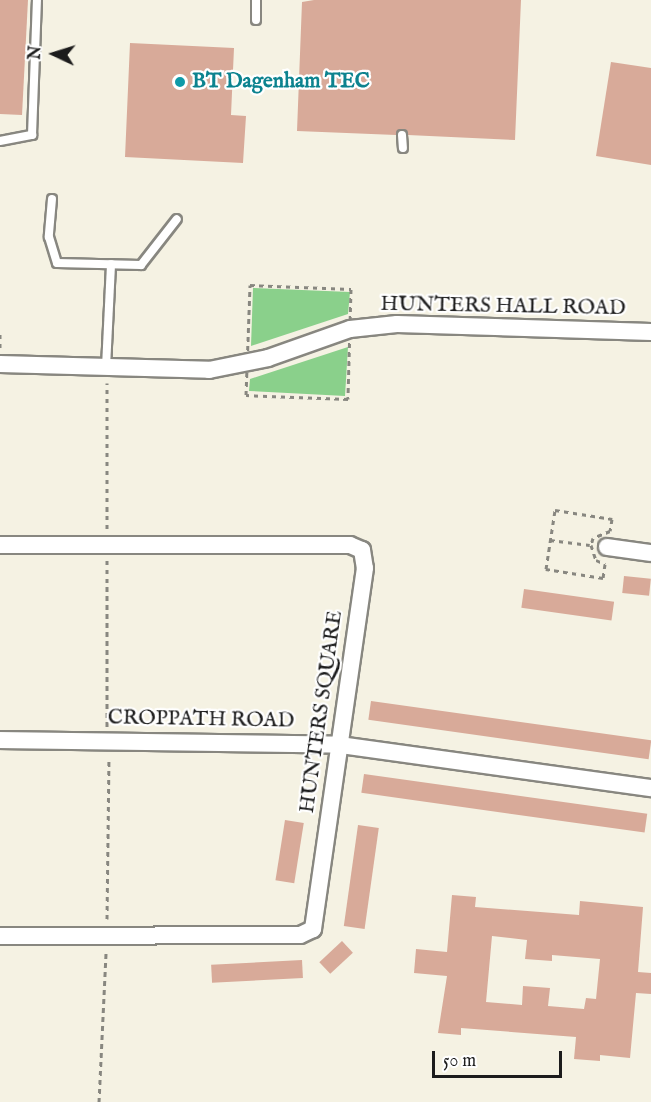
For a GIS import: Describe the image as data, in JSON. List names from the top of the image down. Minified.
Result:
{"streets":{"street":["HUNTERS HALL ROAD","HUNTERS SQUARE","CROPPATH ROAD"]},"crossings":[["HUNTERS SQUARE","CROPPATH ROAD"]],"places":["BT Dagenham TEC"],"scale_bar":"50 m","north":"left"}
